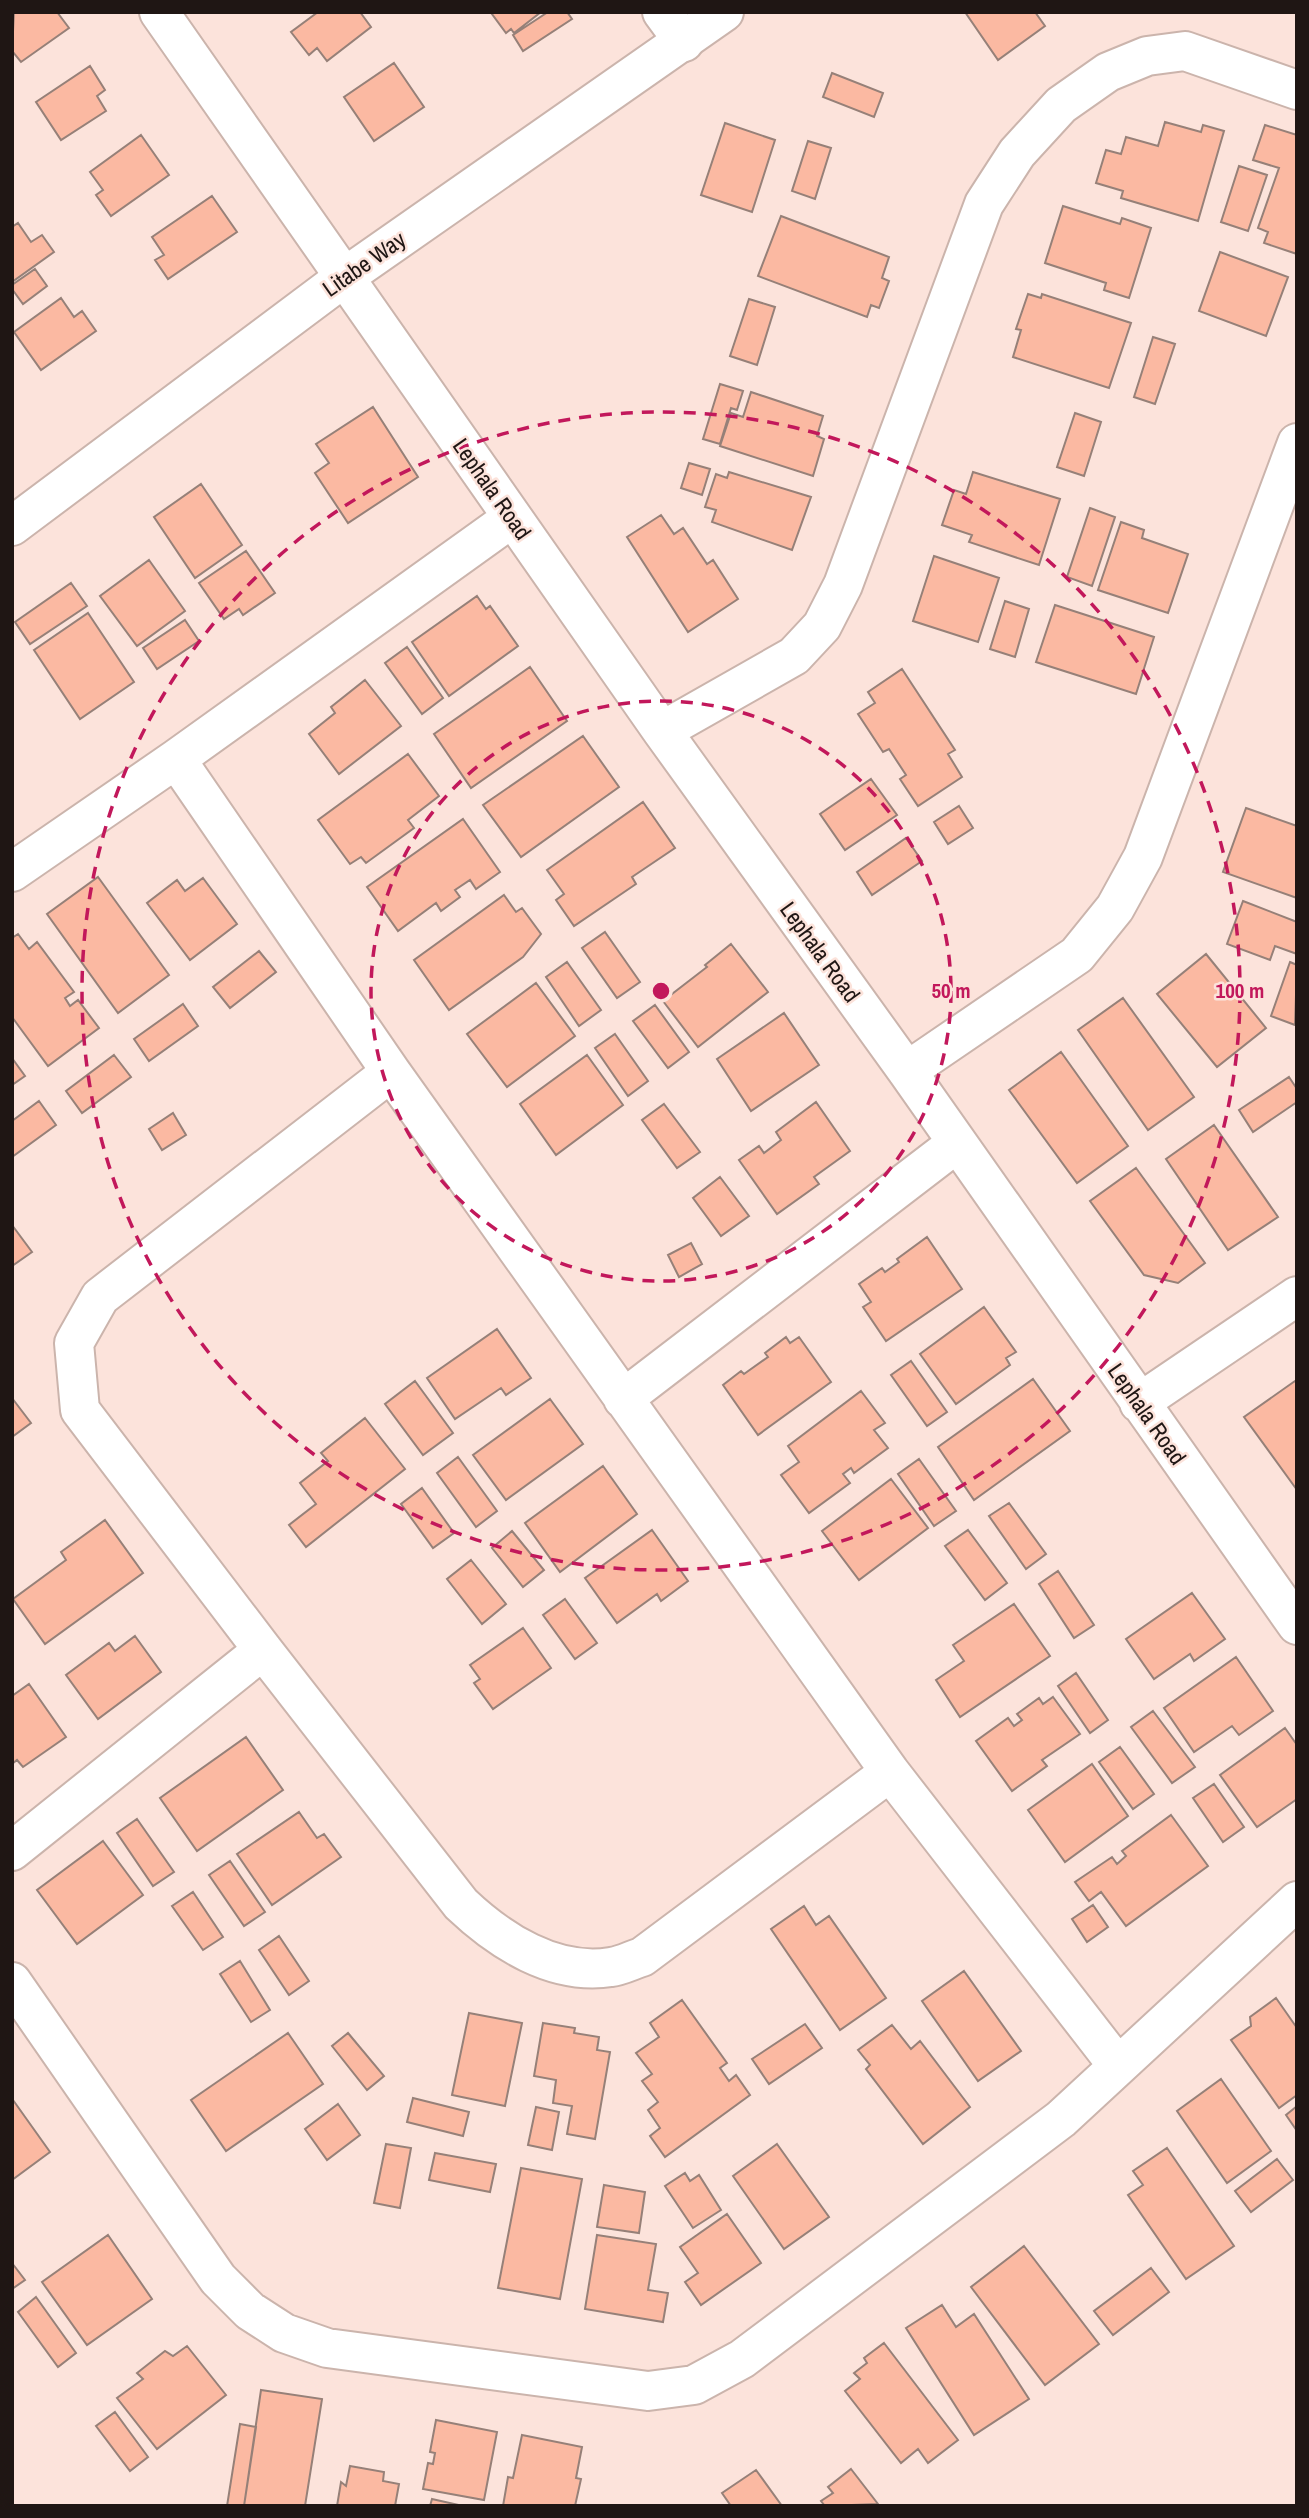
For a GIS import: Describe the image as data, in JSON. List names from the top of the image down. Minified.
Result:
{"streets":{"street":["Litabe Way","Lephala Road"]},"crossings":[["Litabe Way","Lephala Road"]],"rings":["50 m","100 m"]}
